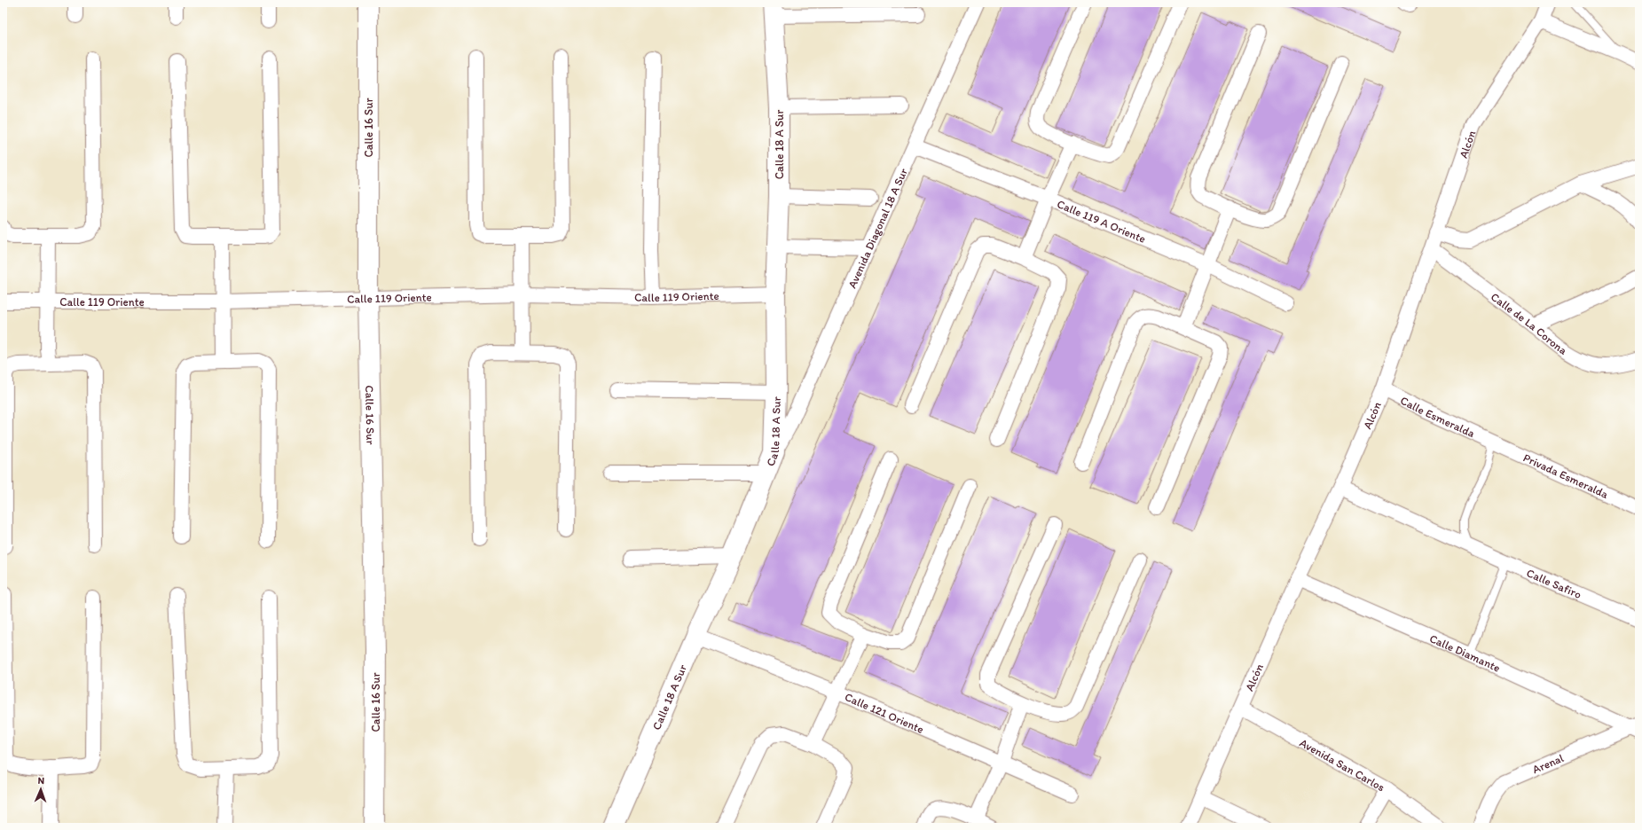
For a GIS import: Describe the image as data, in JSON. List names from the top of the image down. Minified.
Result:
{"streets":{"street":["Calle 16 Sur","Calle 18 A Sur","Alcón","Calle 119 A Oriente","Avenida Diagonal 18 A Sur","Calle 119 Oriente","Calle de La Corona","Calle Esmeralda","Privada Esmeralda","Calle Safiro","Calle Diamante","Calle 121 Oriente","Avenida San Carlos","Arenal"]},"crossings":[["Calle 16 Sur","Calle 119 Oriente"],["Calle 18 A Sur","Avenida Diagonal 18 A Sur"],["Calle 18 A Sur","Calle 119 Oriente"],["Calle 18 A Sur","Calle 121 Oriente"],["Alcón","Calle de La Corona"],["Alcón","Calle Esmeralda"],["Alcón","Calle Diamante"],["Alcón","Avenida San Carlos"],["Calle 119 A Oriente","Avenida Diagonal 18 A Sur"],["Calle Esmeralda","Privada Esmeralda"],["Calle Diamante","Arenal"]],"north":"top"}
